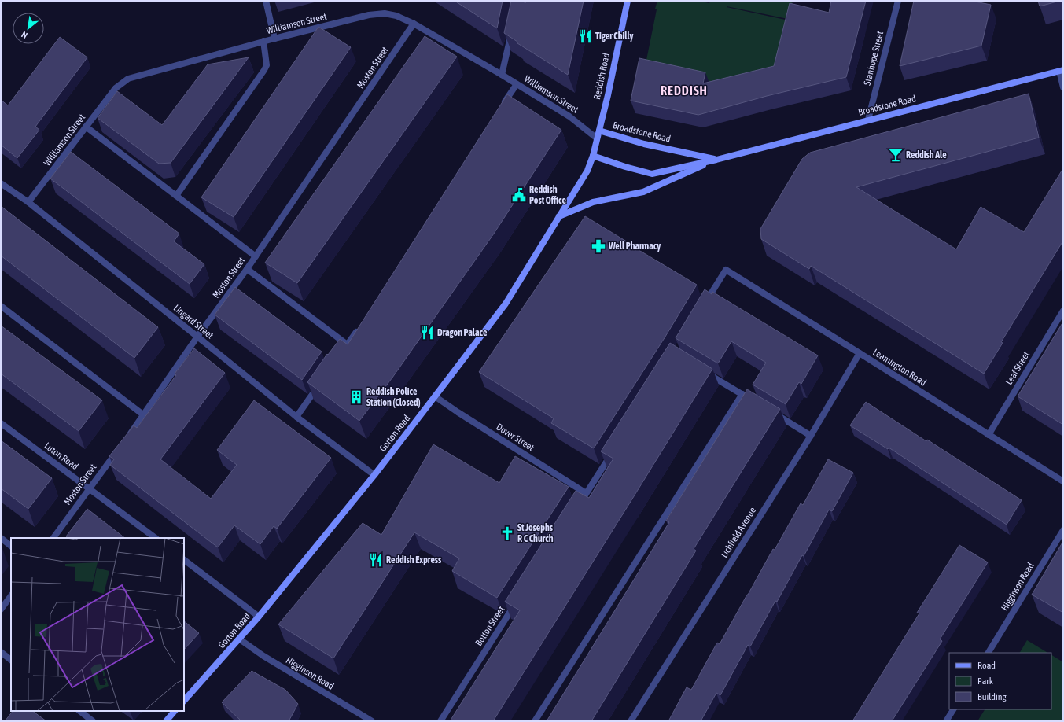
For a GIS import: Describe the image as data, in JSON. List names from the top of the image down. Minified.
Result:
{"streets":{"main road":["Reddish Road","Broadstone Road","Gorton Road"],"street":["Williamson Street","Stanhope Street","Moston Street","Lingard Street","Leamington Road","Leaf Street","Dover Street","Luton Road","Lichfield Avenue","Higginson Road","Bolton Street"]},"crossings":[["Williamson Street","Moston Street"],["Williamson Street","Reddish Road"],["Williamson Street","Lingard Street"],["Stanhope Street","Broadstone Road"],["Moston Street","Lingard Street"],["Moston Street","Luton Road"],["Reddish Road","Broadstone Road"],["Reddish Road","Gorton Road"],["Broadstone Road","Gorton Road"],["Lingard Street","Gorton Road"],["Leamington Road","Leaf Street"],["Leamington Road","Lichfield Avenue"],["Gorton Road","Dover Street"],["Gorton Road","Higginson Road"]],"districts":["REDDISH"],"places":{"restaurant":["Tiger Chilly","Dragon Palace","Reddish Express"],"bar":["Reddish Ale"],"public building":["Reddish Post Office"],"pharmacy":["Well Pharmacy"],"building":["Reddish Police Station (Closed)"],"church":["St Josephs R C Church"]},"legend":["Road","Park","Building"],"north":"bottom left"}
